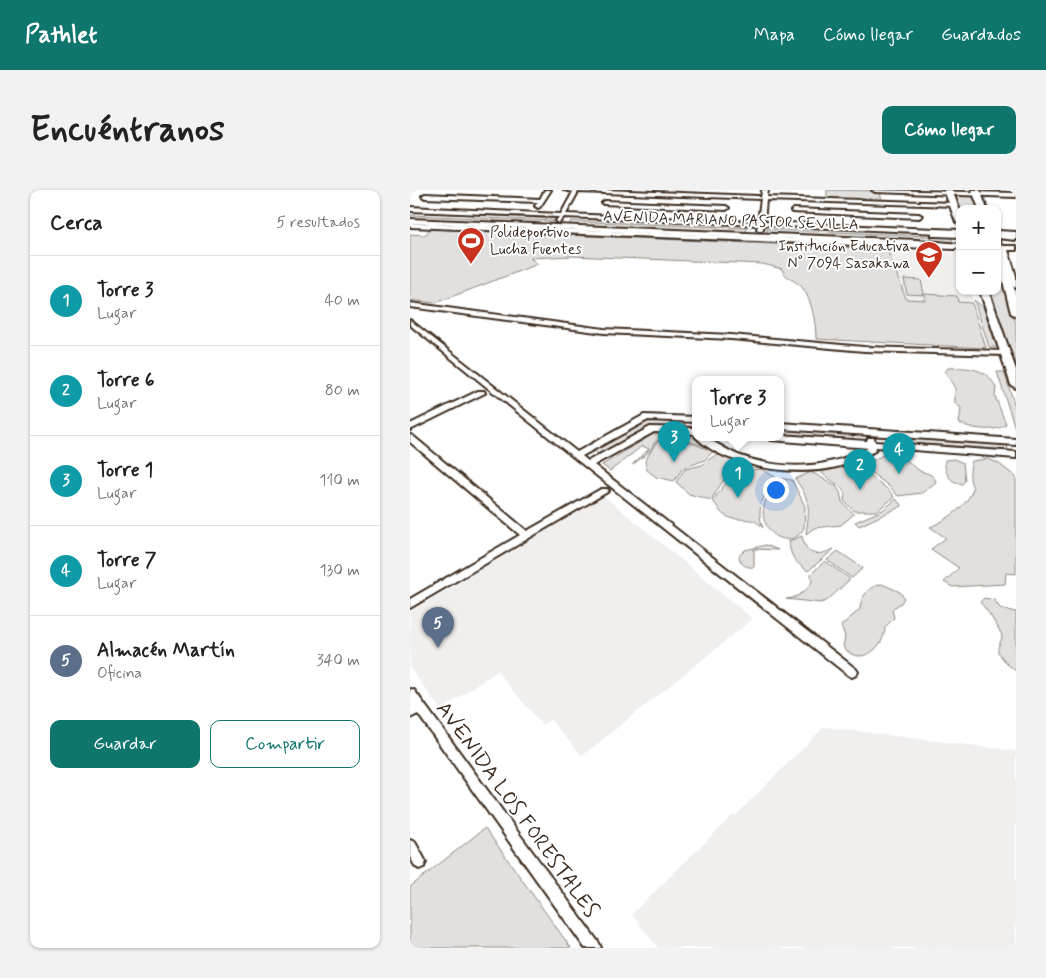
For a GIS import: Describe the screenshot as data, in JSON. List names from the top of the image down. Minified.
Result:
{"streets":{"main road":["AVENIDA MARIANO PASTOR SEVILLA"],"street":["AVENIDA LOS FORESTALES"]},"places":{"sports":["Polideportivo Lucha Fuentes"],"school or university":["Institución Educativa N° 7094 Sasakawa"]},"page":{"header":"Pathlet","nav":["Mapa","Cómo llegar","Guardados"],"buttons":["Cómo llegar",["Guardar","Compartir"]],"title":"Encuéntranos","heading":["Cerca","5 resultados"],"map_buttons":["+","−"],"list":[{"mark":"1","name":"Torre 3","note":"Lugar","value":"40 m"},{"mark":"2","name":"Torre 6","note":"Lugar","value":"80 m"},{"mark":"3","name":"Torre 1","note":"Lugar","value":"110 m"},{"mark":"4","name":"Torre 7","note":"Lugar","value":"130 m"},{"mark":"5","name":"Almacén Martín","note":"Oficina","value":"340 m"}],"popup":["Torre 3","Lugar"],"pins":["3","4","2","1","5"]}}
